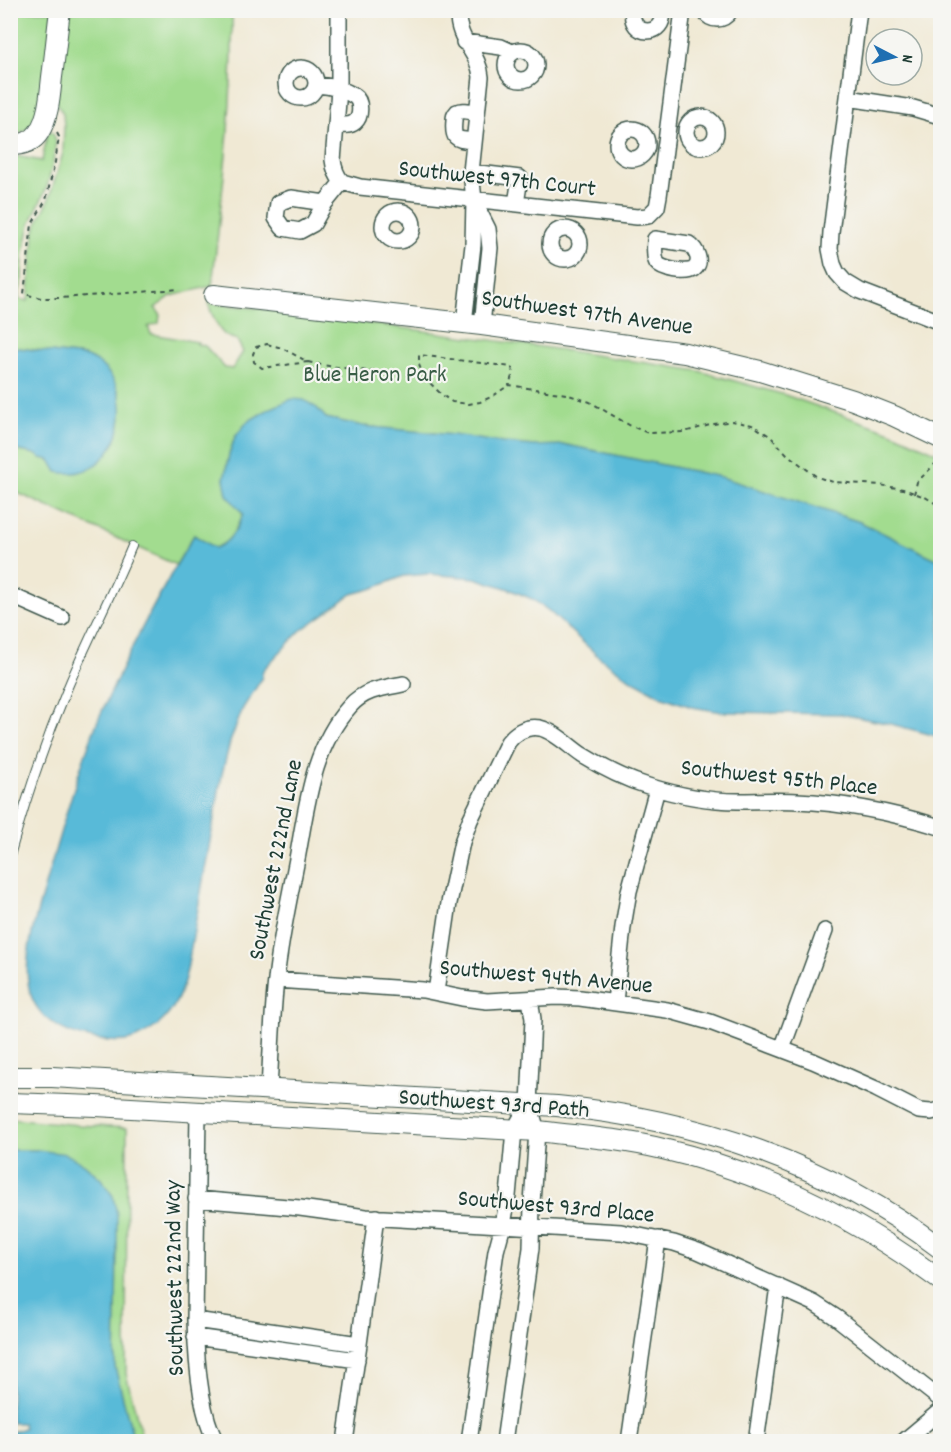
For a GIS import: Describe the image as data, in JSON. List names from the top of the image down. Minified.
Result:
{"streets":{"street":["Southwest 97th Court","Southwest 97th Avenue","Southwest 95th Place","Southwest 222nd Lane","Southwest 94th Avenue","Southwest 93rd Path","Southwest 93rd Place","Southwest 222nd Way"]},"crossings":[["Southwest 95th Place","Southwest 94th Avenue"],["Southwest 222nd Lane","Southwest 94th Avenue"],["Southwest 222nd Lane","Southwest 93rd Path"],["Southwest 93rd Path","Southwest 222nd Way"],["Southwest 93rd Place","Southwest 222nd Way"]],"parks":["Blue Heron Park"],"north":"right"}
